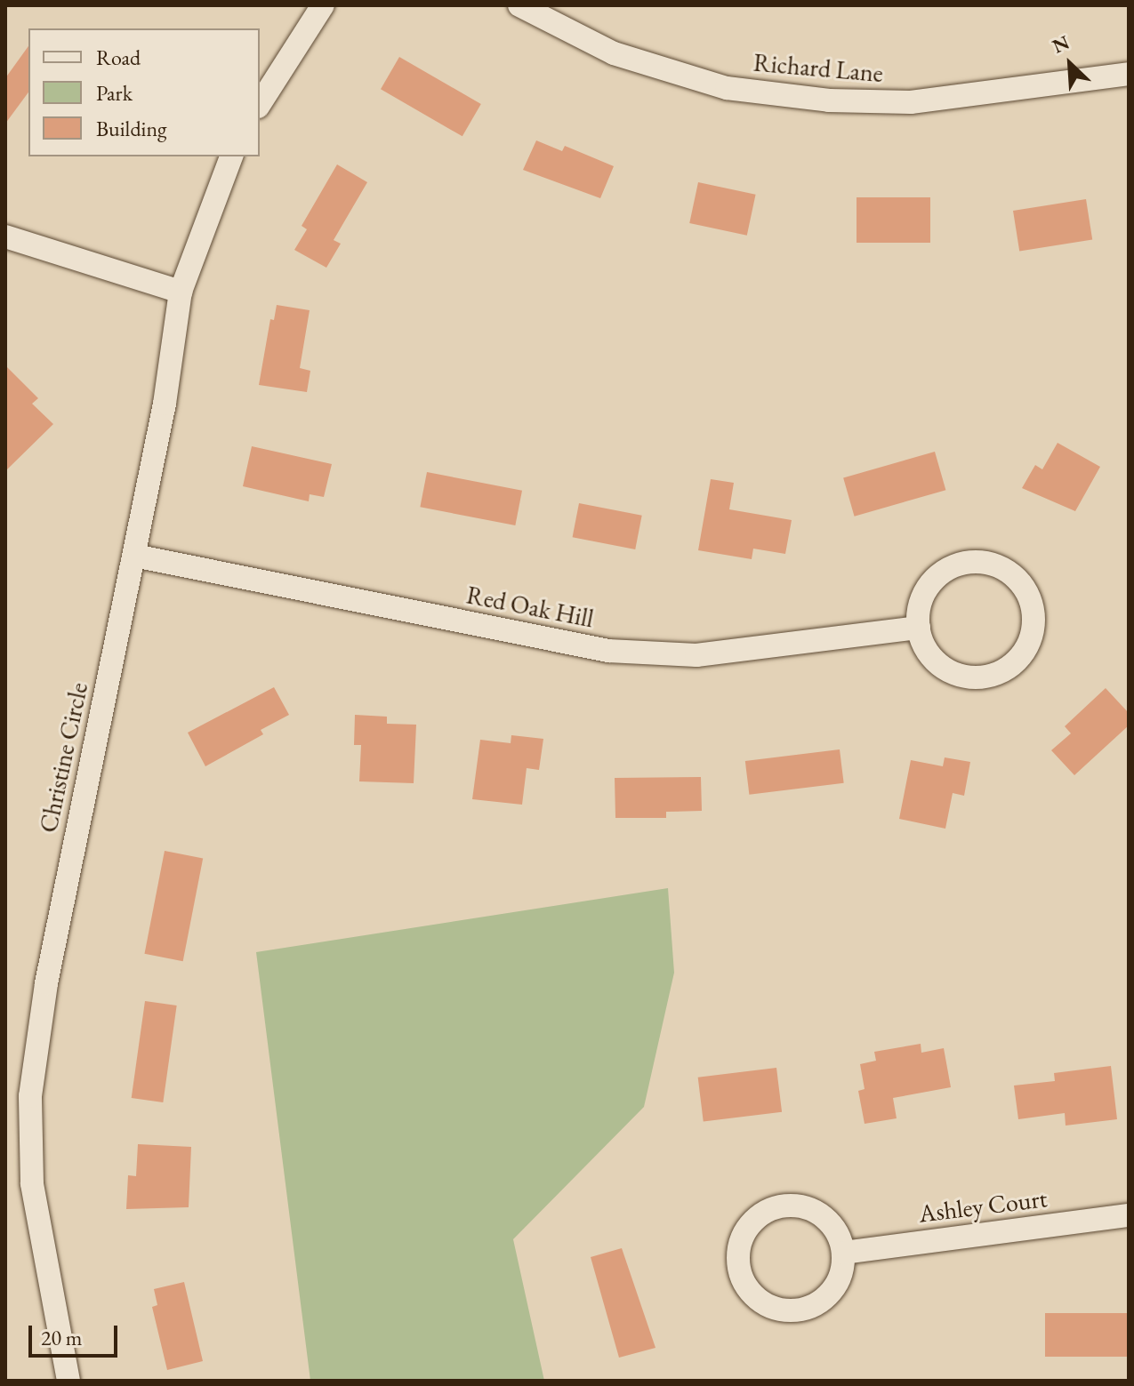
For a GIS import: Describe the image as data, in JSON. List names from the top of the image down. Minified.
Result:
{"streets":{"street":["Richard Lane","Red Oak Hill","Christine Circle","Ashley Court"]},"crossings":[["Red Oak Hill","Christine Circle"]],"legend":["Road","Park","Building"],"scale_bar":"20 m","north":"top left"}
